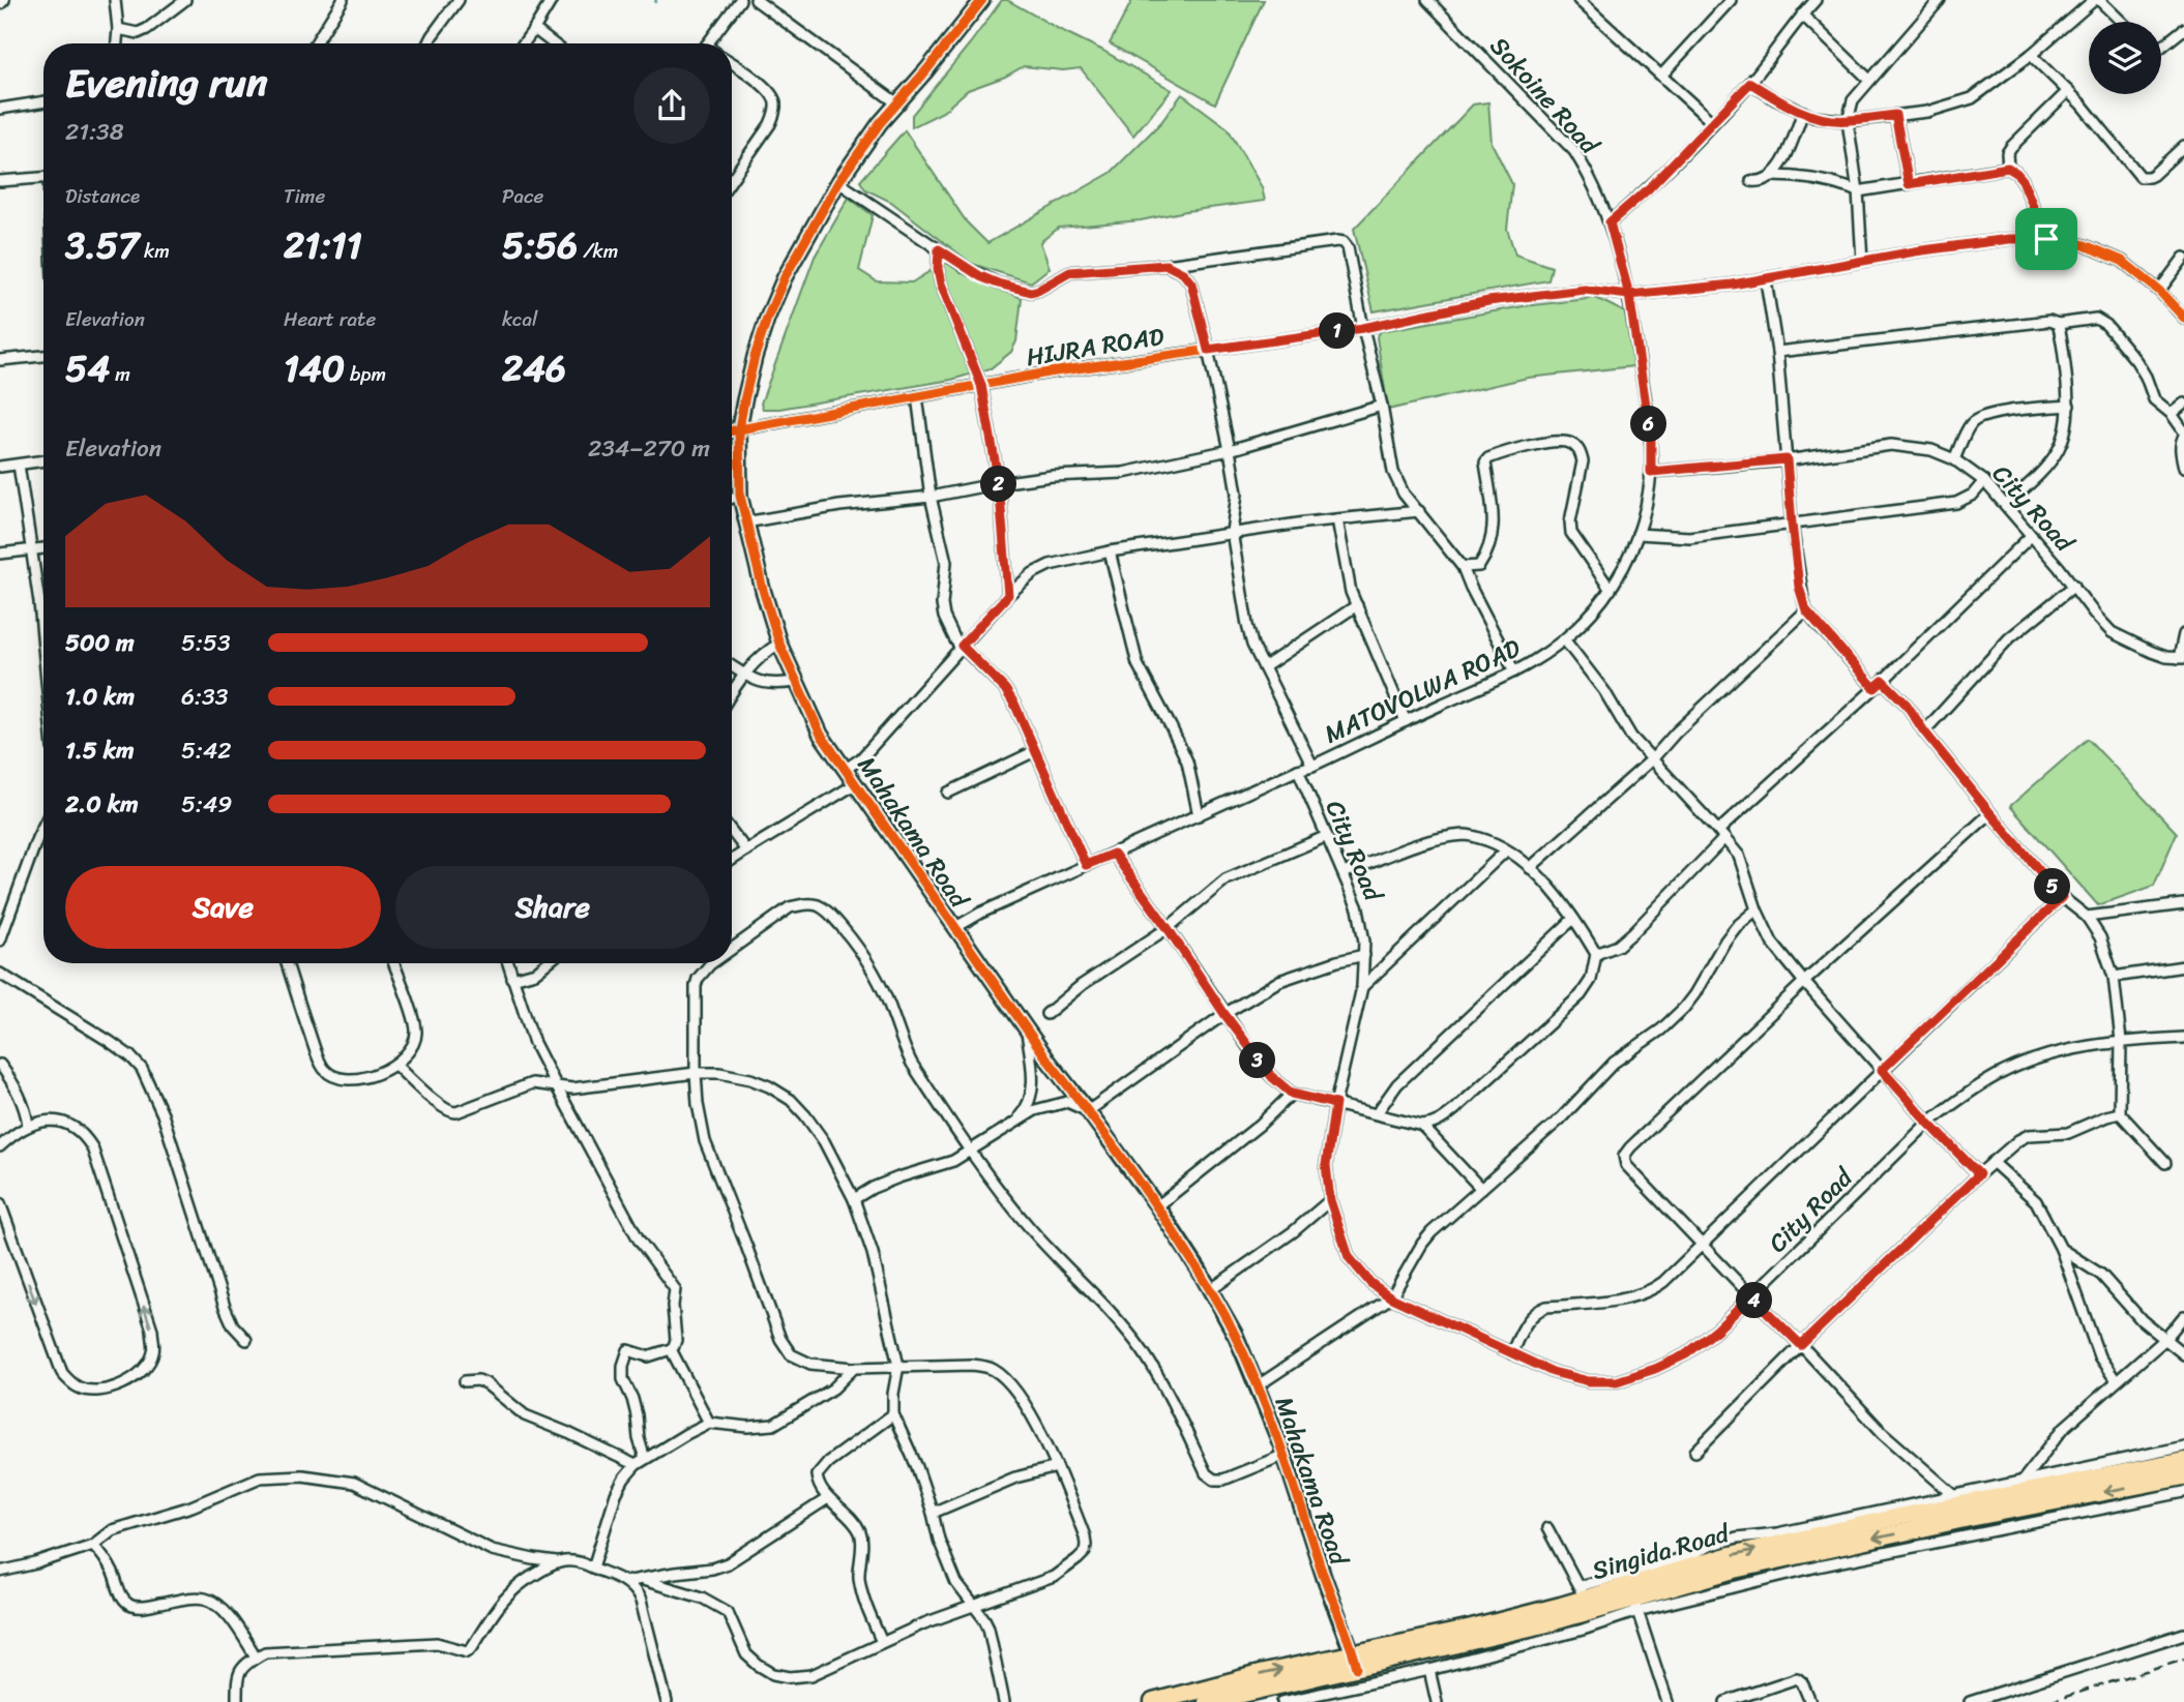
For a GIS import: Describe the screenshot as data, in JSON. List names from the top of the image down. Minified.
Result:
{"streets":{"highway":["Singida Road"],"street":["Sokoine Road","HIJRA ROAD","City Road","MATOVOLWA ROAD","Mahakama Road"]},"crossings":[["Sokoine Road","HIJRA ROAD"],["Sokoine Road","MATOVOLWA ROAD"],["HIJRA ROAD","MATOVOLWA ROAD"],["HIJRA ROAD","Mahakama Road"],["City Road","MATOVOLWA ROAD"],["MATOVOLWA ROAD","Mahakama Road"],["Mahakama Road","Singida Road"]],"page":{"heading":["Evening run","21:38"],"stats":[["Distance","3.57 km"],["Time","21:11"],["Pace","5:56 /km"],["Elevation","54 m"],["Heart rate","140 bpm"],["kcal","246"]],"pins":["1","6","2","5","3","4"],"chart":["Elevation","234–270 m"],"list":[{"name":"500 m","note":"5:53"},{"name":"1.0 km","note":"6:33"},{"name":"1.5 km","note":"5:42"},{"name":"2.0 km","note":"5:49"}],"buttons":["Save","Share"]}}
